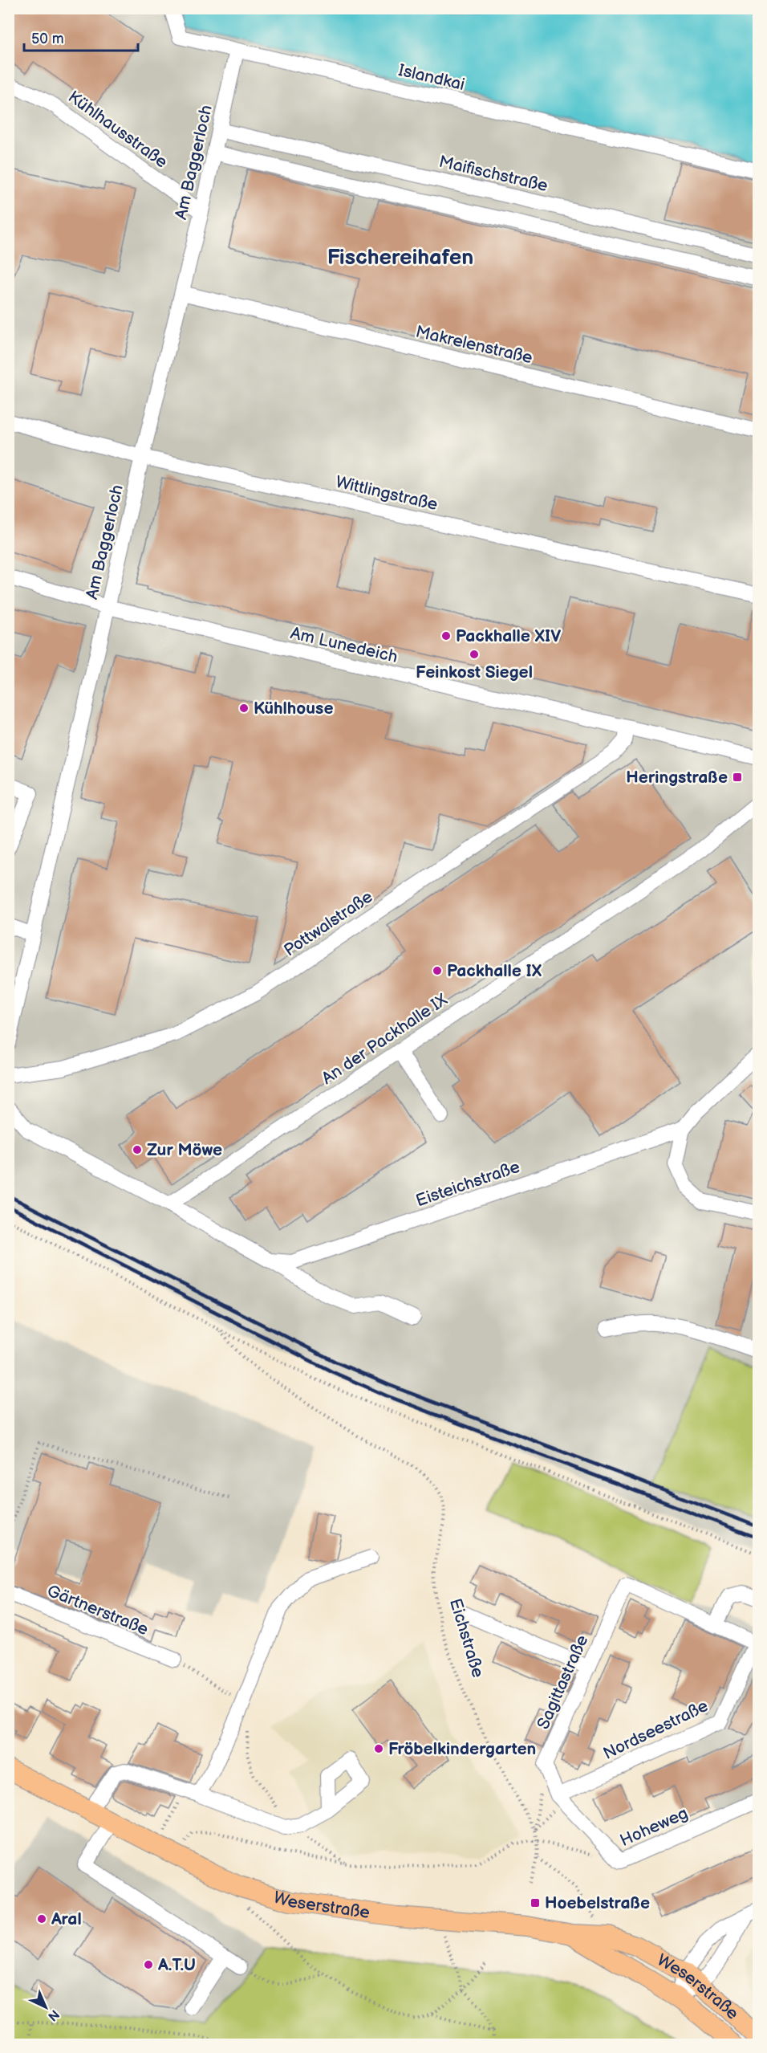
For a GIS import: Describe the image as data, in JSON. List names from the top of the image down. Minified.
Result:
{"streets":{"main road":["Weserstraße"],"street":["Islandkai","Kühlhausstraße","Am Baggerloch","Maifischstraße","Makrelenstraße","Wittlingstraße","Am Lunedeich","Pottwalstraße","An der Packhalle IX","Eisteichstraße","Gärtnerstraße","Sagittastraße","Nordseestraße","Hoheweg"],"path":["Eichstraße"]},"crossings":[["Islandkai","Am Baggerloch"],["Kühlhausstraße","Am Baggerloch"],["Am Baggerloch","Maifischstraße"],["Am Baggerloch","Makrelenstraße"],["Am Baggerloch","Wittlingstraße"],["Am Baggerloch","Am Lunedeich"],["Am Lunedeich","Pottwalstraße"],["An der Packhalle IX","Eisteichstraße"],["Nordseestraße","Hoheweg"]],"districts":["Fischereihafen"],"places":{"other":["Packhalle XIV","Feinkost Siegel","Kühlhouse","Packhalle IX","Zur Möwe","Fröbelkindergarten","Aral","A.T.U"],"transit":["Heringstraße","Hoebelstraße"]},"scale_bar":"50 m","north":"bottom right"}
